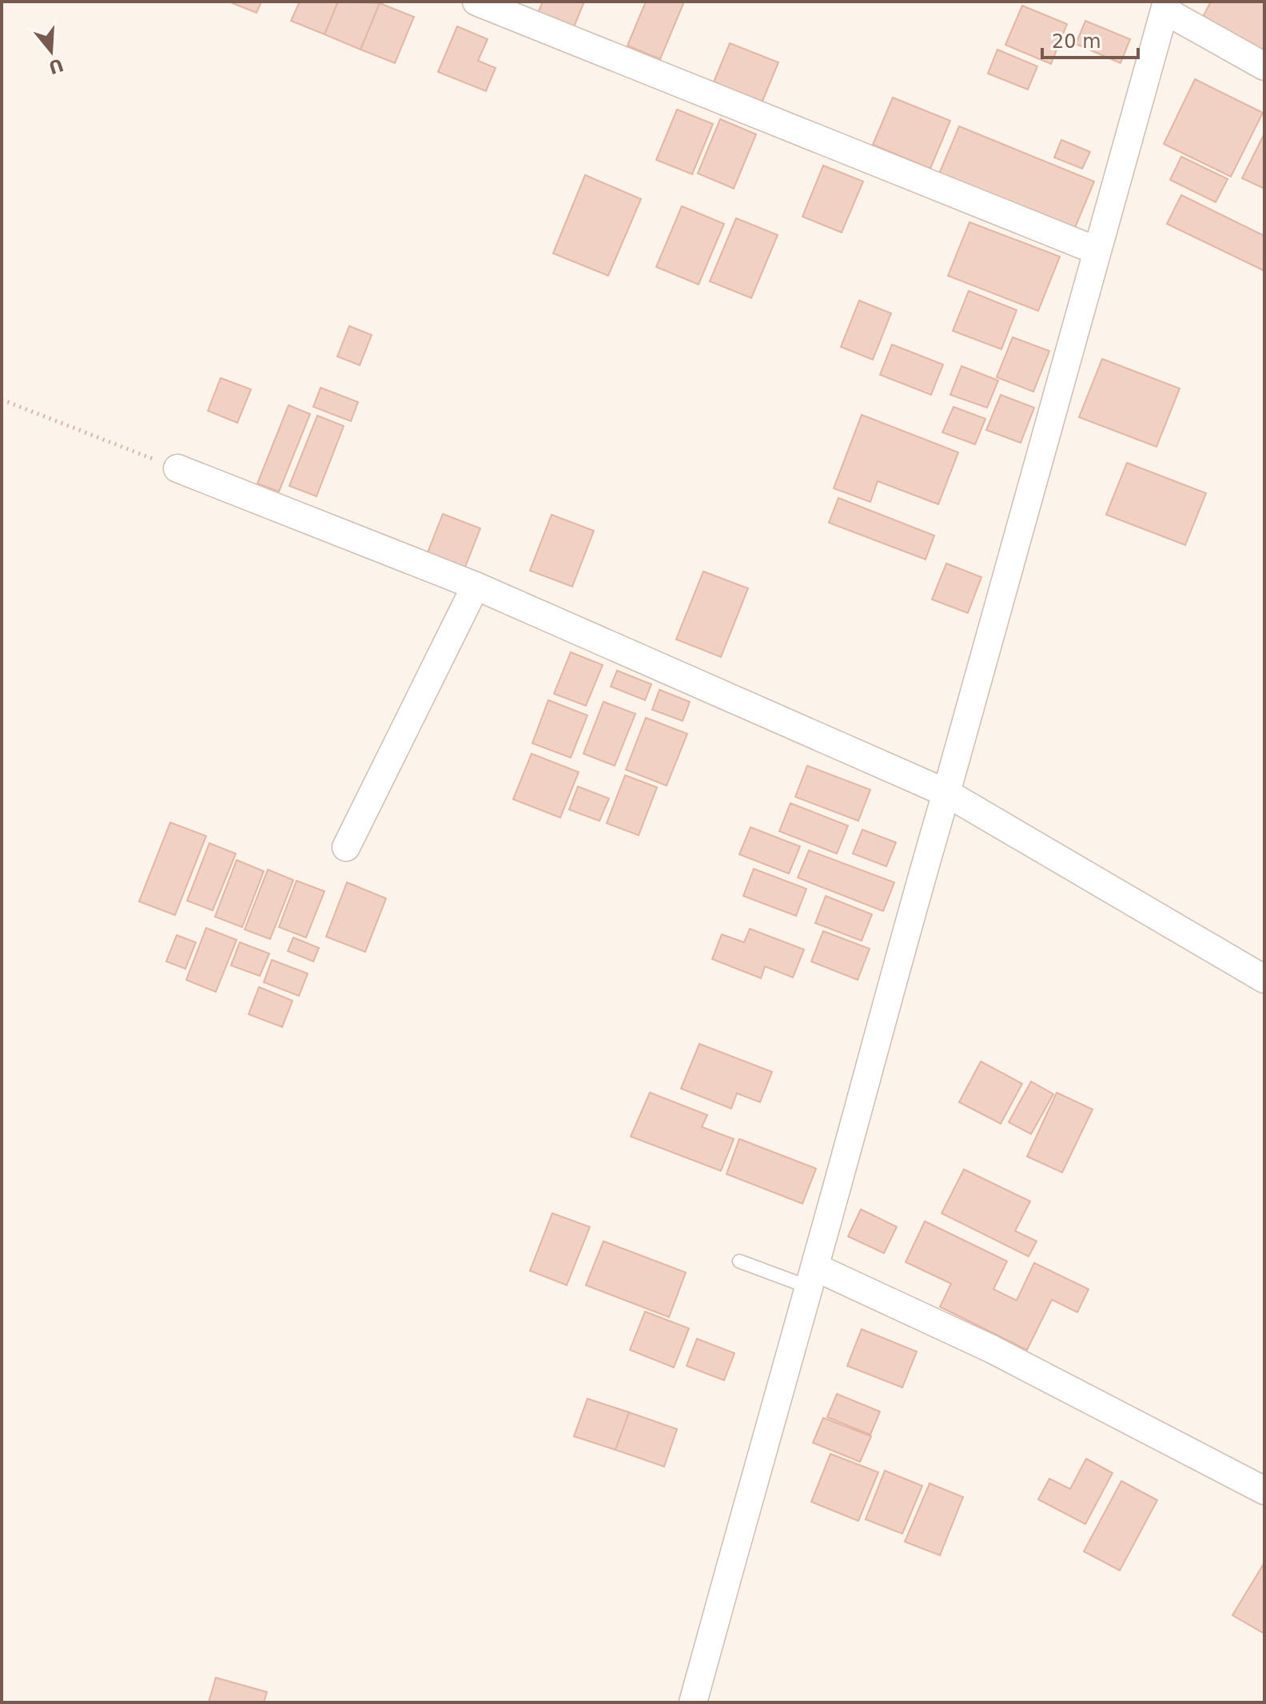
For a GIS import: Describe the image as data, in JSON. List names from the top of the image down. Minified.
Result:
{"scale_bar":"20 m","north":"bottom"}
